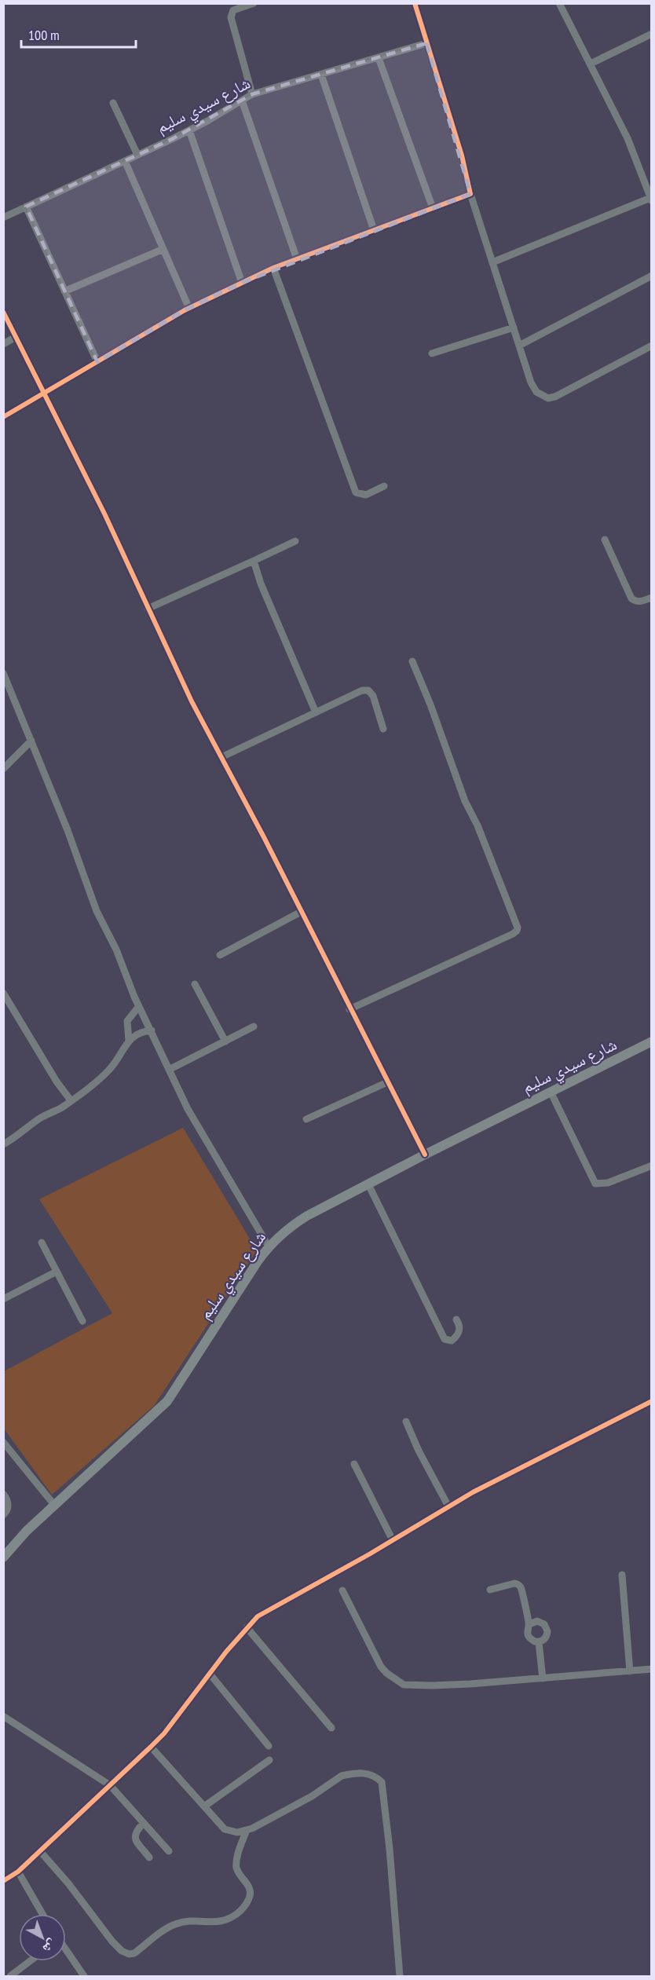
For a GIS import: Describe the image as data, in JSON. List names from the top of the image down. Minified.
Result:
{"streets":{"main road":["شارع سيدي سليم"]},"scale_bar":"100 m","north":"bottom right"}
